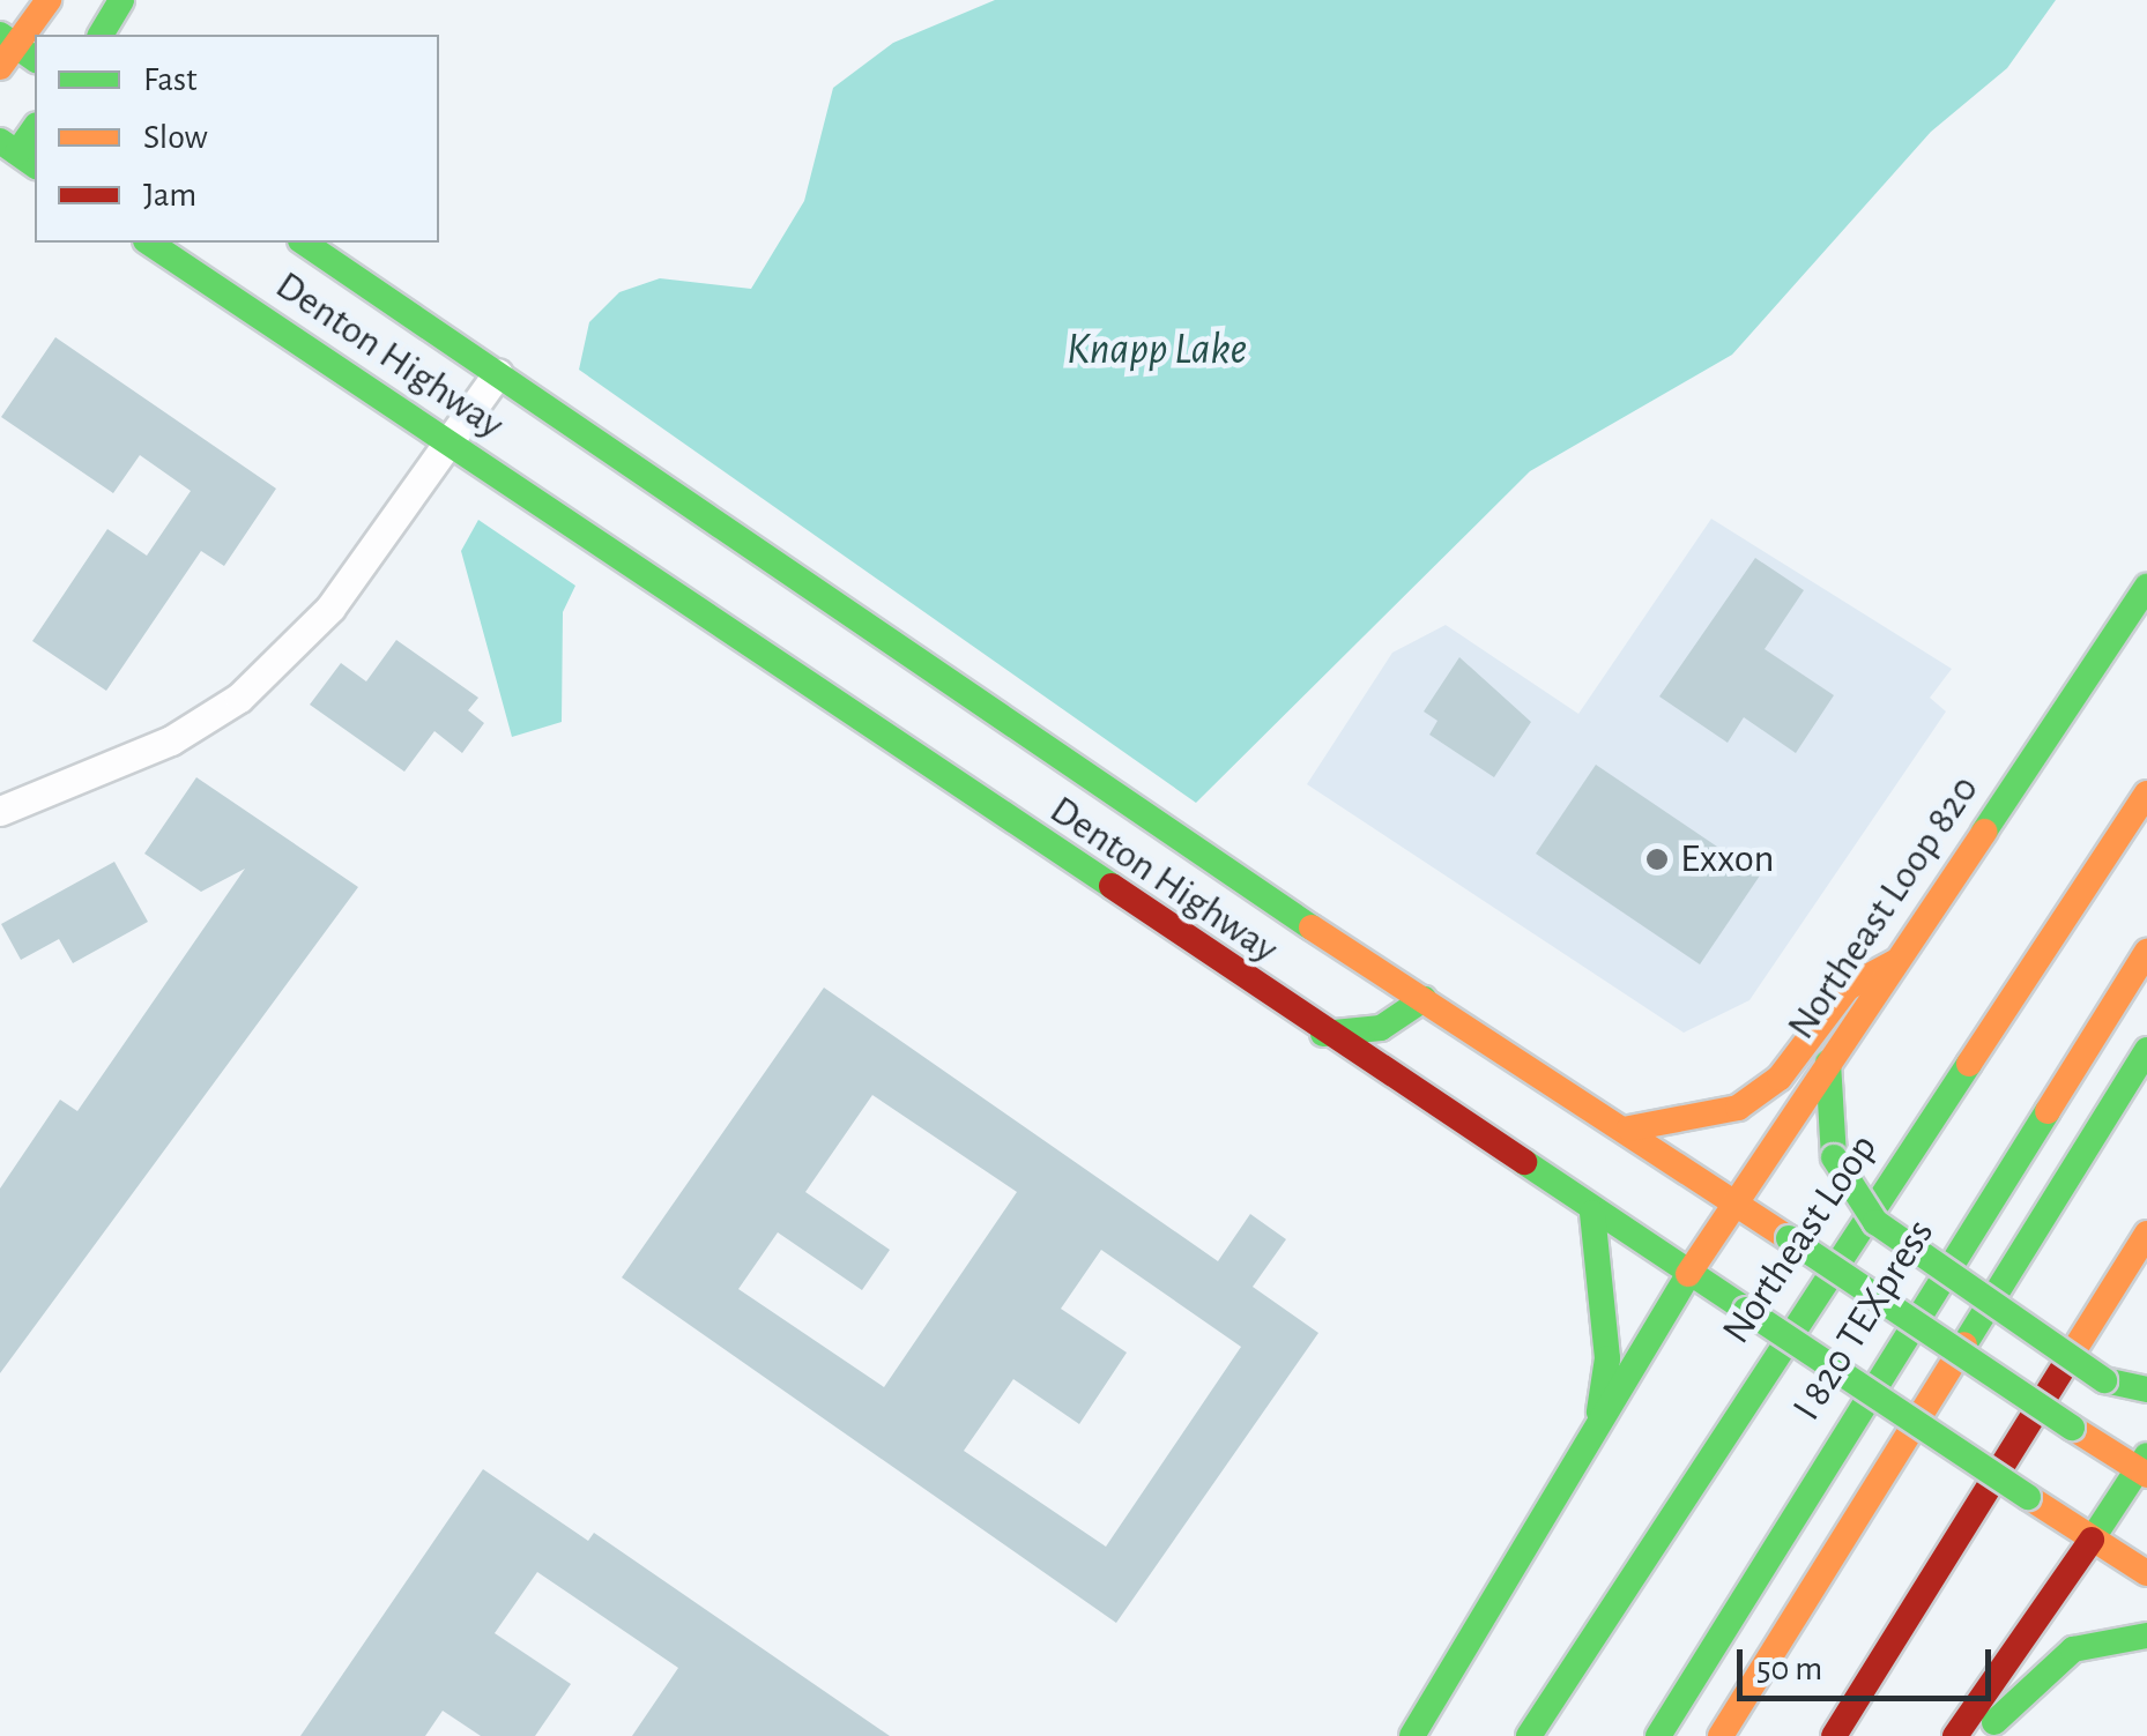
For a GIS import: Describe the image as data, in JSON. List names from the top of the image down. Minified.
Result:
{"streets":{"main road":["Denton Highway","Northeast Loop 820","Northeast Loop","I 820 TEXpress"]},"crossings":[["Denton Highway","Northeast Loop 820"]],"water":["Knapp Lake"],"places":["Exxon"],"legend":["Fast","Slow","Jam"],"scale_bar":"50 m"}
